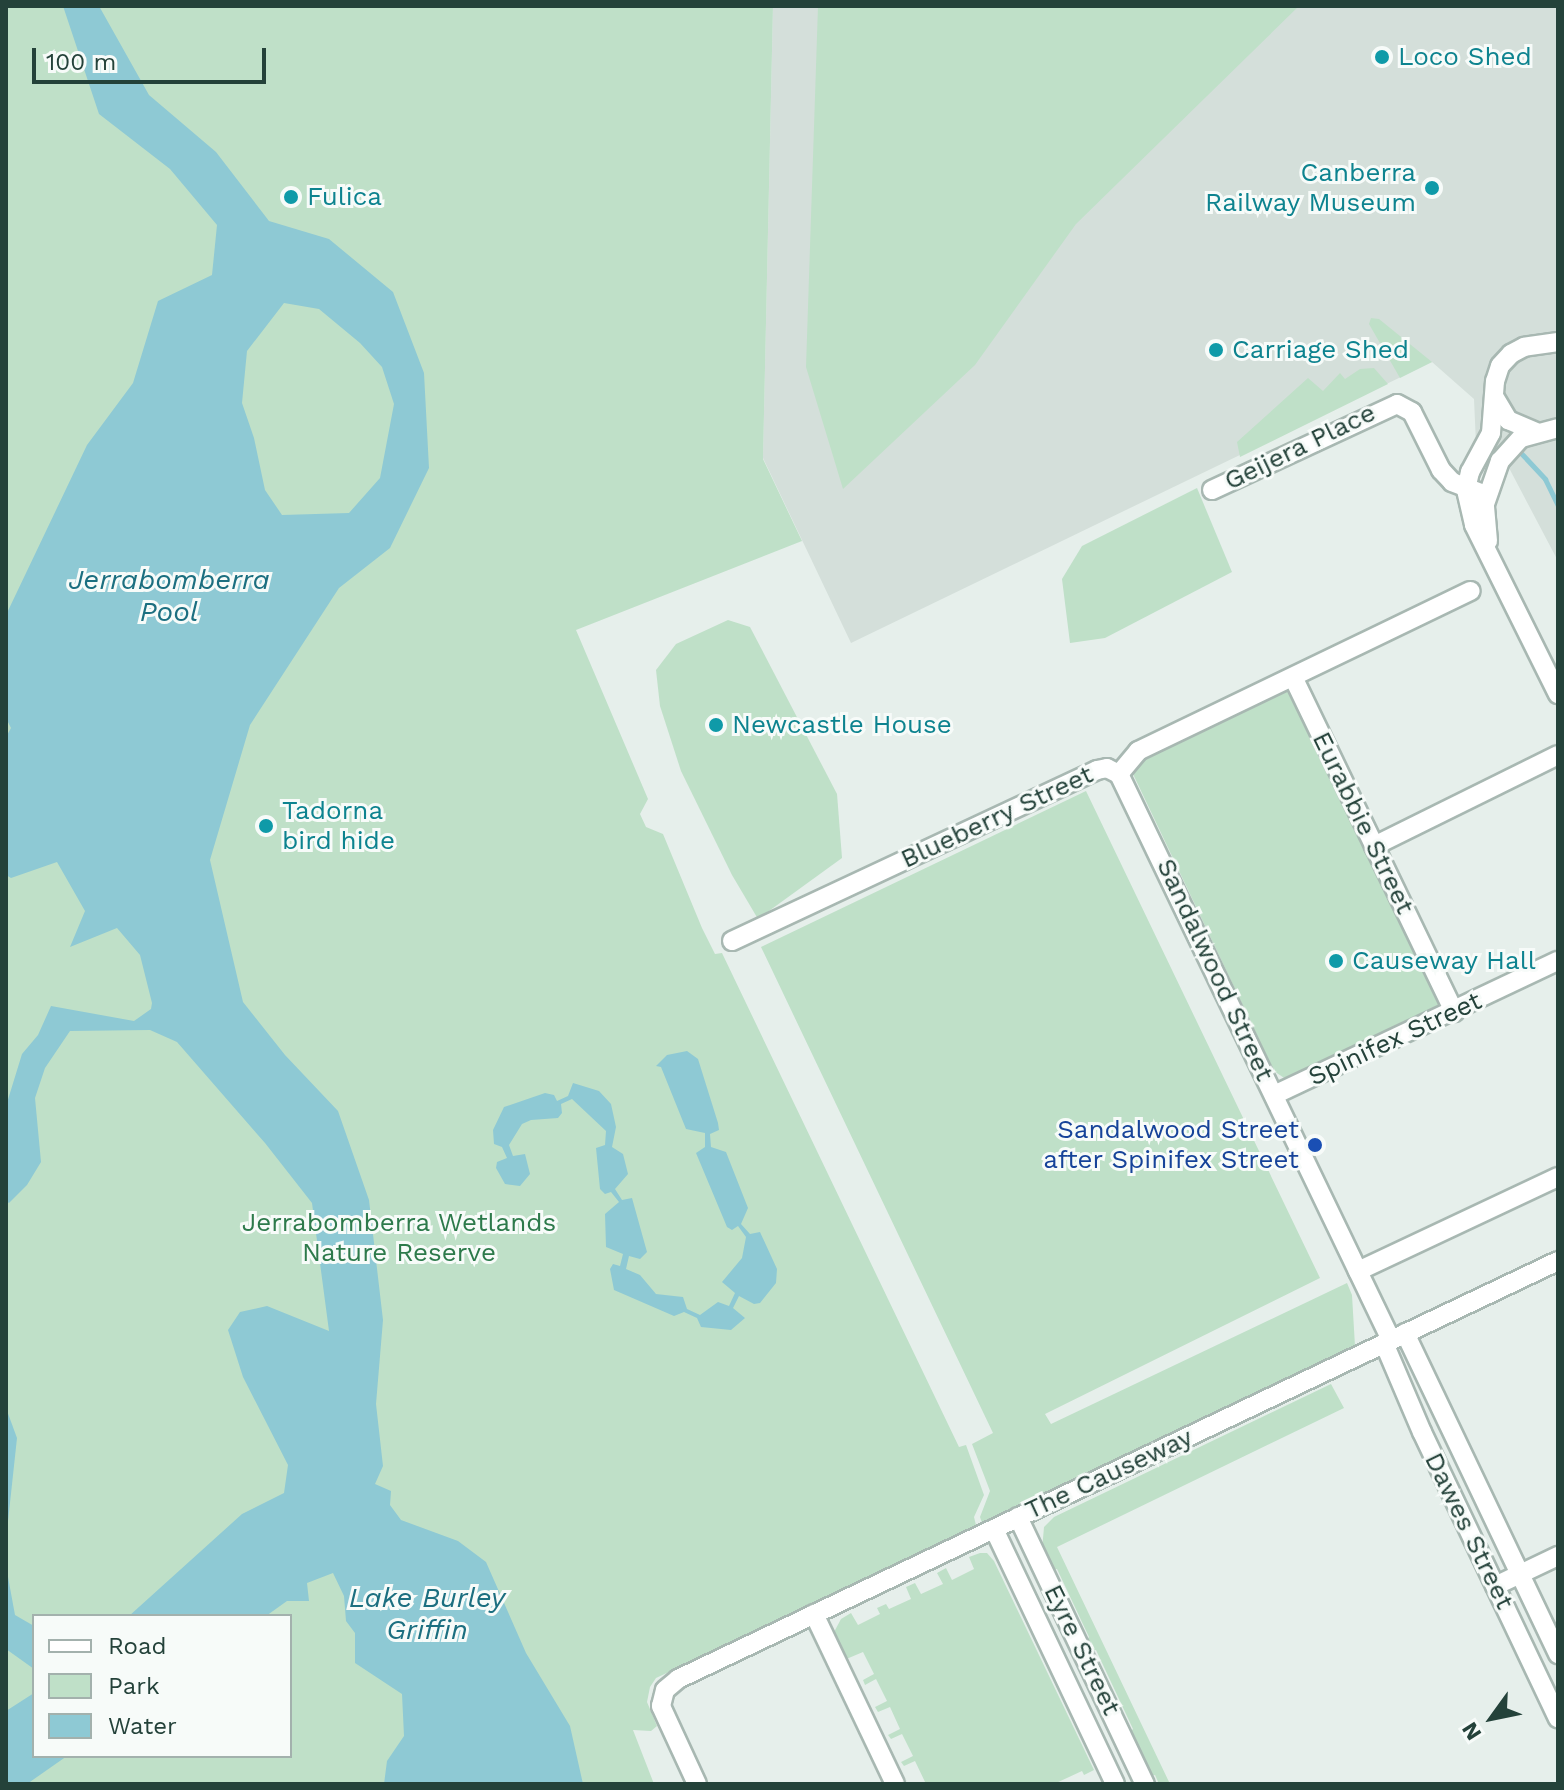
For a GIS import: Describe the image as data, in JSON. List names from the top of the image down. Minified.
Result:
{"streets":{"street":["Geijera Place","Blueberry Street","Eurabbie Street","Sandalwood Street","Spinifex Street","The Causeway","Dawes Street","Eyre Street"]},"crossings":[["Blueberry Street","Eurabbie Street"],["Blueberry Street","Sandalwood Street"],["Eurabbie Street","Spinifex Street"],["Sandalwood Street","Spinifex Street"],["Sandalwood Street","The Causeway"],["Sandalwood Street","Dawes Street"],["The Causeway","Dawes Street"],["The Causeway","Eyre Street"]],"water":["Jerrabomberra Pool","Lake Burley Griffin"],"parks":["Jerrabomberra Wetlands Nature Reserve"],"places":["Loco Shed","Canberra Railway Museum","Fulica","Carriage Shed","Newcastle House","Tadorna bird hide","Causeway Hall","Sandalwood Street after Spinifex Street"],"legend":["Road","Park","Water"],"scale_bar":"100 m","north":"bottom left"}
